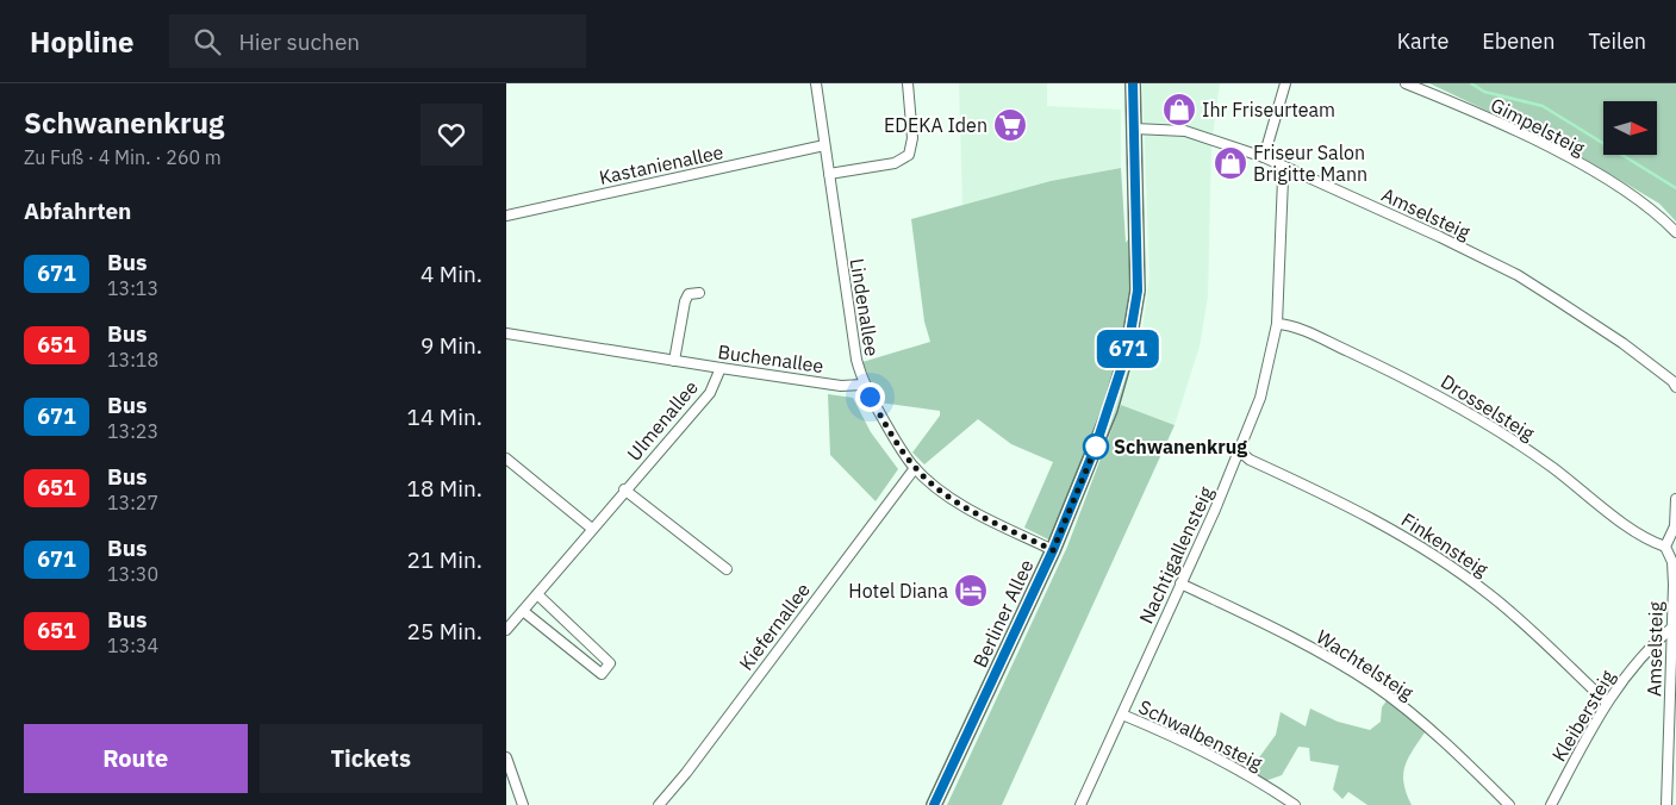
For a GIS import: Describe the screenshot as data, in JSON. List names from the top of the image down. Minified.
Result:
{"streets":{"main road":["Berliner Allee"],"street":["Gimpelsteig","Kastanienallee","Amselsteig","Lindenallee","Buchenallee","Drosselsteig","Ulmenallee","Finkensteig","Nachtigallensteig","Kiefernallee","Wachtelsteig","Kleibersteig","Schwalbensteig"]},"crossings":[["Kastanienallee","Lindenallee"],["Amselsteig","Drosselsteig"],["Amselsteig","Nachtigallensteig"],["Amselsteig","Berliner Allee"],["Amselsteig","Kleibersteig"],["Lindenallee","Buchenallee"],["Lindenallee","Berliner Allee"],["Lindenallee","Kiefernallee"],["Buchenallee","Ulmenallee"],["Drosselsteig","Nachtigallensteig"],["Finkensteig","Nachtigallensteig"],["Finkensteig","Kleibersteig"],["Nachtigallensteig","Wachtelsteig"],["Nachtigallensteig","Schwalbensteig"]],"places":{"shop":["Ihr Friseurteam","Friseur Salon Brigitte Mann"],"supermarket":["EDEKA Iden"],"other":["Schwanenkrug"],"hotel":["Hotel Diana"]},"lines":["bus line 671"],"north":"right","page":{"header":"Hopline","search":"Hier suchen","nav":["Karte","Ebenen","Teilen"],"heading":[["Schwanenkrug","Zu Fuß · 4 Min. · 260 m"],"Abfahrten"],"on_map":"671","list":[{"mark":"671","name":"Bus","note":"13:13","value":"4 Min."},{"mark":"651","name":"Bus","note":"13:18","value":"9 Min."},{"mark":"671","name":"Bus","note":"13:23","value":"14 Min."},{"mark":"651","name":"Bus","note":"13:27","value":"18 Min."},{"mark":"671","name":"Bus","note":"13:30","value":"21 Min."},{"mark":"651","name":"Bus","note":"13:34","value":"25 Min."}],"buttons":["Route","Tickets"]}}
